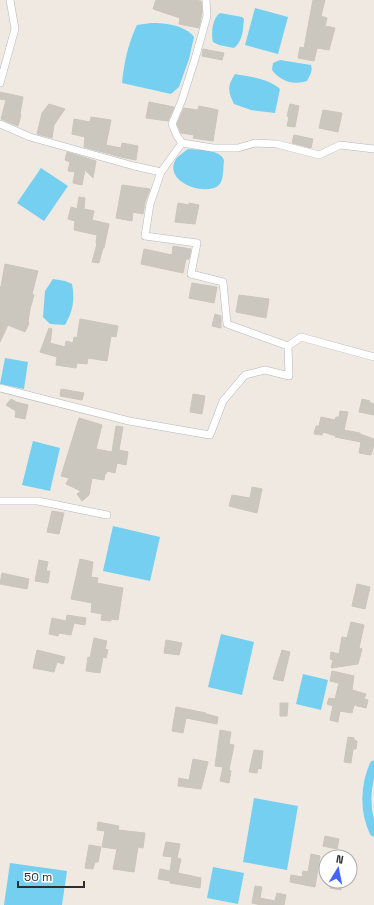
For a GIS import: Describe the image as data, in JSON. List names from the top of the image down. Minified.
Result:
{"scale_bar":"50 m","north":"top"}
